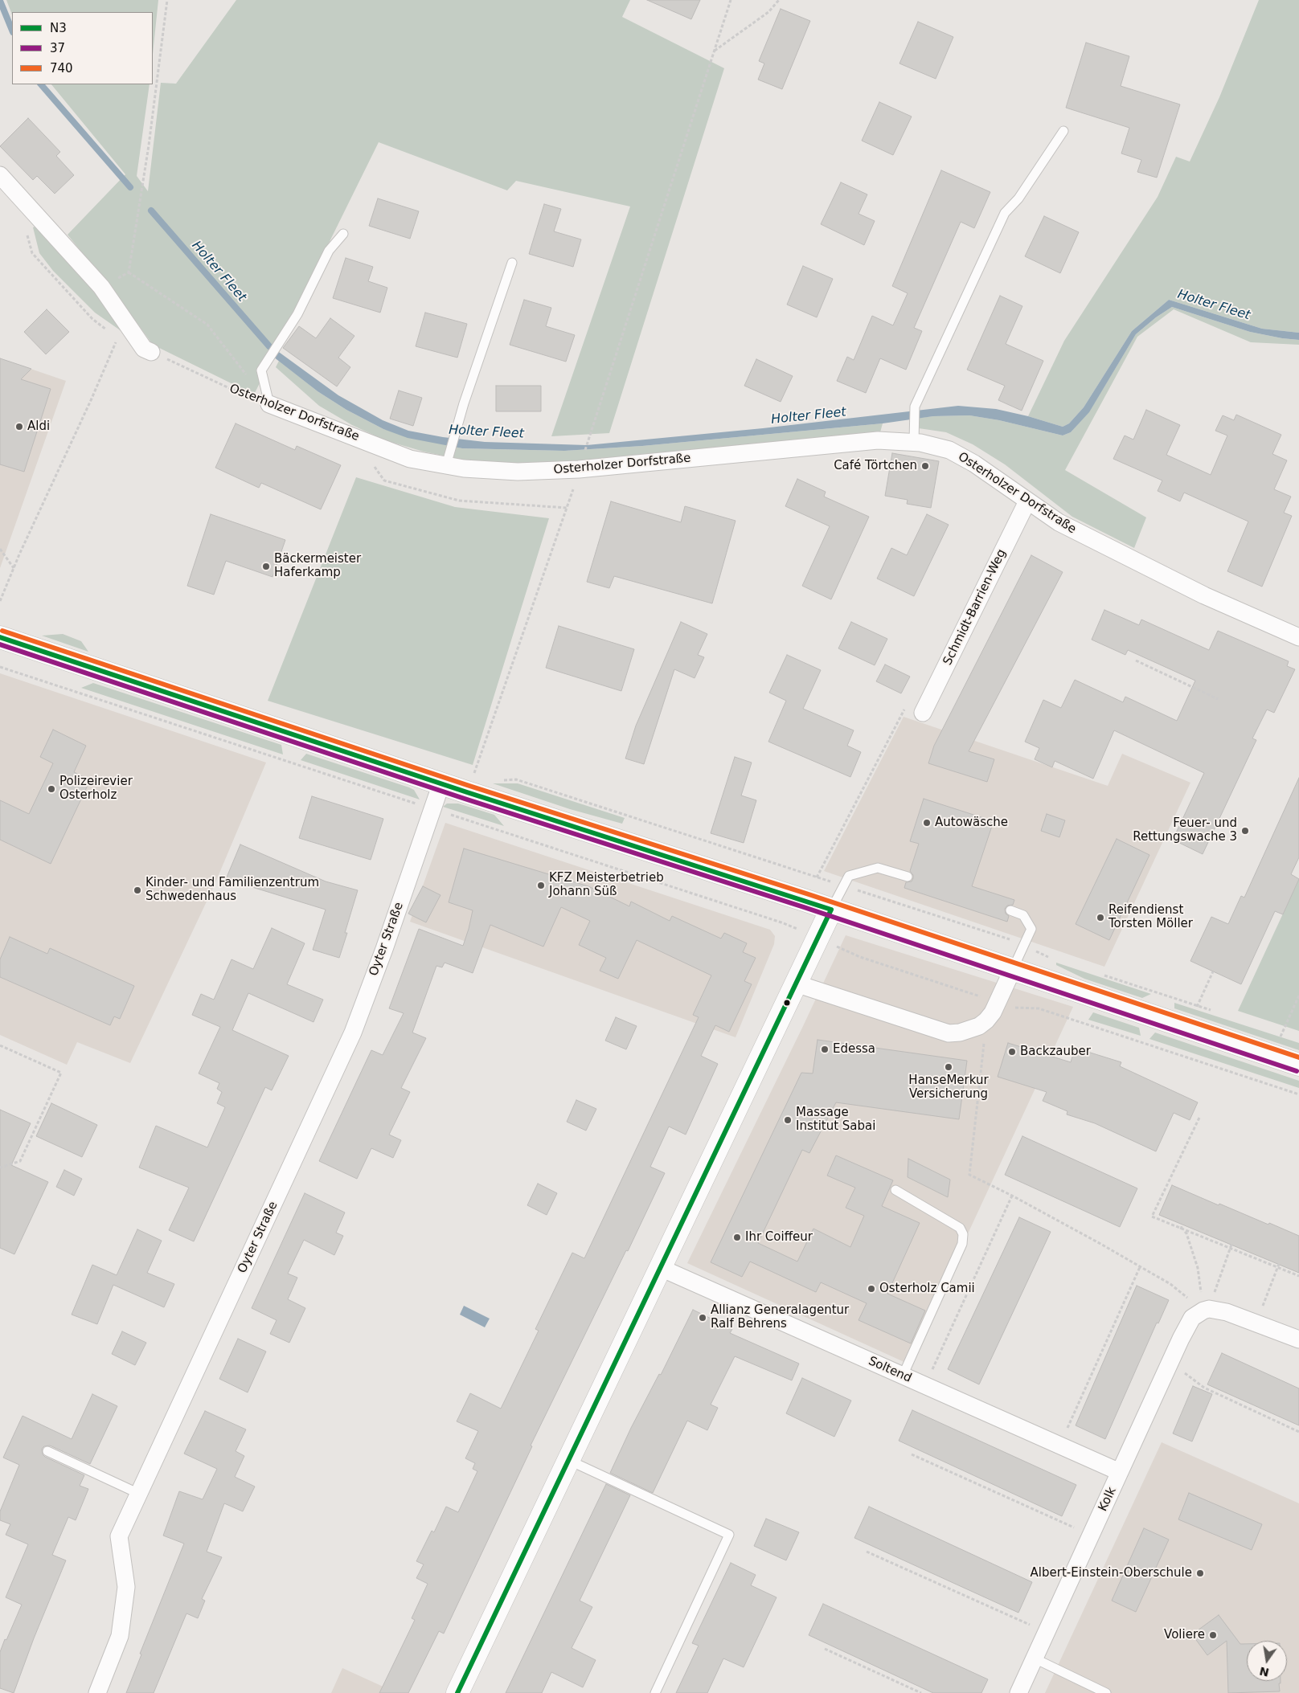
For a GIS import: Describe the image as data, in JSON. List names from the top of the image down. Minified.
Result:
{"streets":{"street":["Osterholzer Dorfstraße","Schmidt-Barrien-Weg","Oyter Straße","Soltend","Kolk"]},"crossings":[["Osterholzer Dorfstraße","Schmidt-Barrien-Weg"],["Soltend","Kolk"]],"water":["Holter Fleet"],"places":["Aldi","Café Törtchen","Bäckermeister Haferkamp","Polizeirevier Osterholz","Autowäsche","Feuer- und Rettungswache 3","KFZ Meisterbetrieb Johann Süß","Kinder- und Familienzentrum Schwedenhaus","Reifendienst Torsten Möller","Edessa","Backzauber","HanseMerkur Versicherung","Massage Institut Sabai","Ihr Coiffeur","Osterholz Camii","Allianz Generalagentur Ralf Behrens","Albert-Einstein-Oberschule","Voliere"],"lines":["transit line 740","transit line N3","transit line 37"],"legend":["N3","37","740"],"north":"bottom"}
